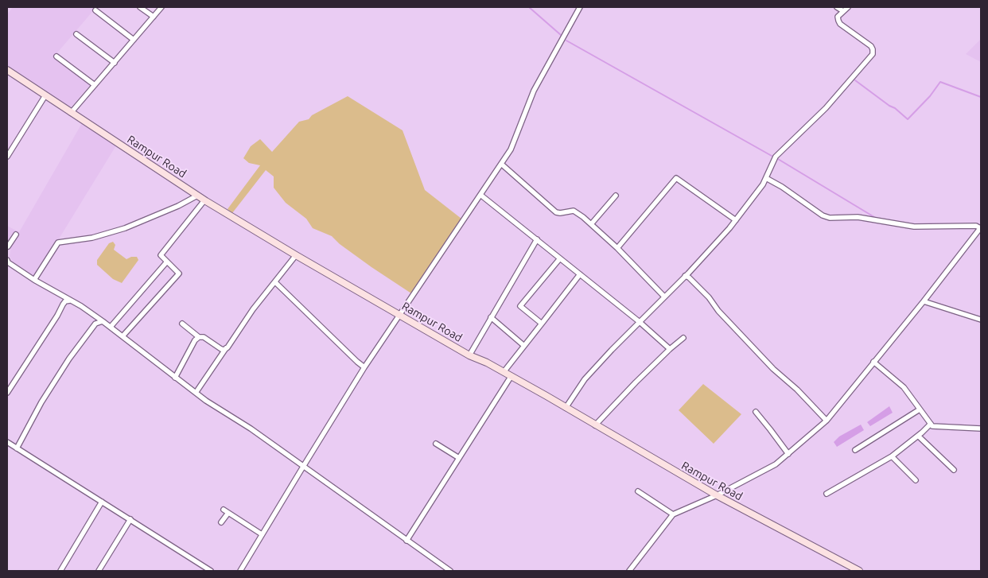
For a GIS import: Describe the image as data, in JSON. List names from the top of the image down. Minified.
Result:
{"streets":{"main road":["Rampur Road"]}}
